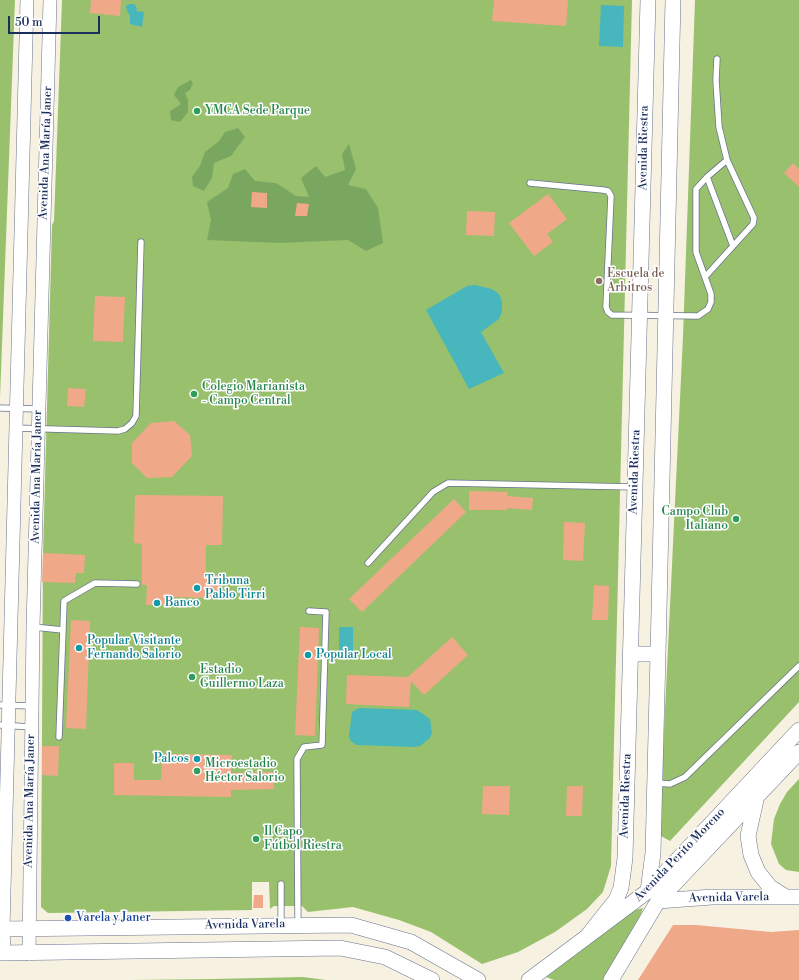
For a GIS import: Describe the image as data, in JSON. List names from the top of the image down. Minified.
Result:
{"streets":{"main road":["Avenida Riestra","Avenida Perito Moreno","Avenida Varela"],"street":["Avenida Ana María Janer"]},"crossings":[["Avenida Riestra","Avenida Perito Moreno"],["Avenida Ana María Janer","Avenida Varela"],["Avenida Perito Moreno","Avenida Varela"]],"places":["YMCA Sede Parque","Escuela de Arbitros","Colegio Marianista - Campo Central","Campo Club Italiano","Tribuna Pablo Tirri","Banco","Popular Visitante Fernando Salorio","Popular Local","Estadio Guillermo Laza","Palcos","Microestadio Héctor Salorio","Il Capo Fútbol Riestra","Varela y Janer"],"scale_bar":"50 m"}
